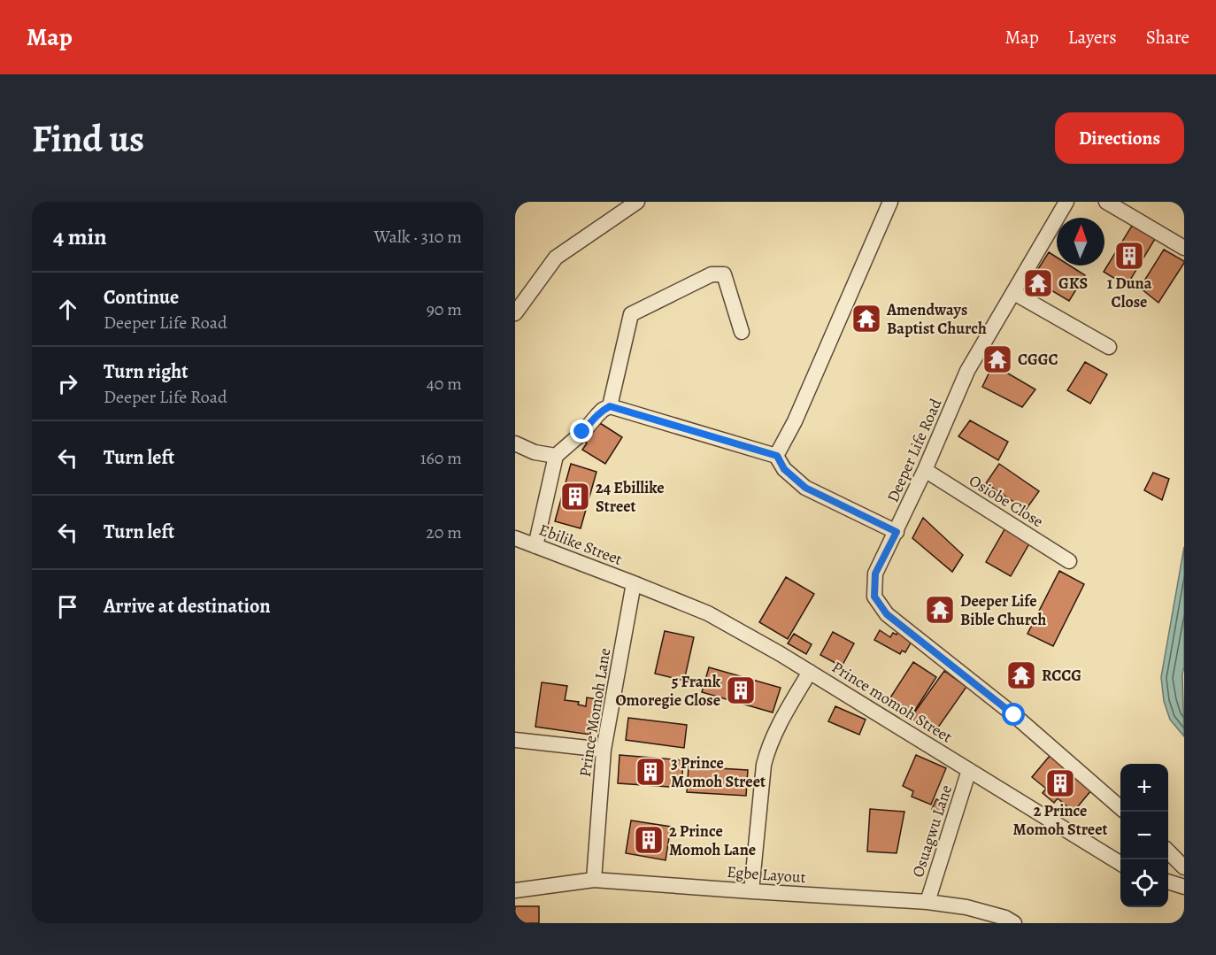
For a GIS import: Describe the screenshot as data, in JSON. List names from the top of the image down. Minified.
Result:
{"streets":{"street":["Deeper Life Road","Osiobe Close","Ebilike Street","Prince momoh Street","Prince Momoh Lane","Osuagwu Lane","Egbe Layout"]},"crossings":[["Deeper Life Road","Osiobe Close"],["Ebilike Street","Prince momoh Street"],["Ebilike Street","Prince Momoh Lane"],["Prince momoh Street","Prince Momoh Lane"],["Prince momoh Street","Osuagwu Lane"],["Prince Momoh Lane","Egbe Layout"],["Osuagwu Lane","Egbe Layout"]],"places":{"building":["1 Duna Close","24 Ebillike Street","5 Frank Omoregie Close","3 Prince Momoh Street","2 Prince Momoh Street","2 Prince Momoh Lane"],"temple":["GKS","Amendways Baptist Church","CGGC","Deeper Life Bible Church","RCCG"]},"north":"top","page":{"header":"Map","nav":["Map","Layers","Share"],"buttons":"Directions","title":"Find us","heading":["4 min","Walk · 310 m"],"list":[["Continue","Deeper Life Road","90 m"],["Turn right","Deeper Life Road","40 m"],["Turn left","160 m"],["Turn left","20 m"],"Arrive at destination"],"map_buttons":["+","−"]}}
